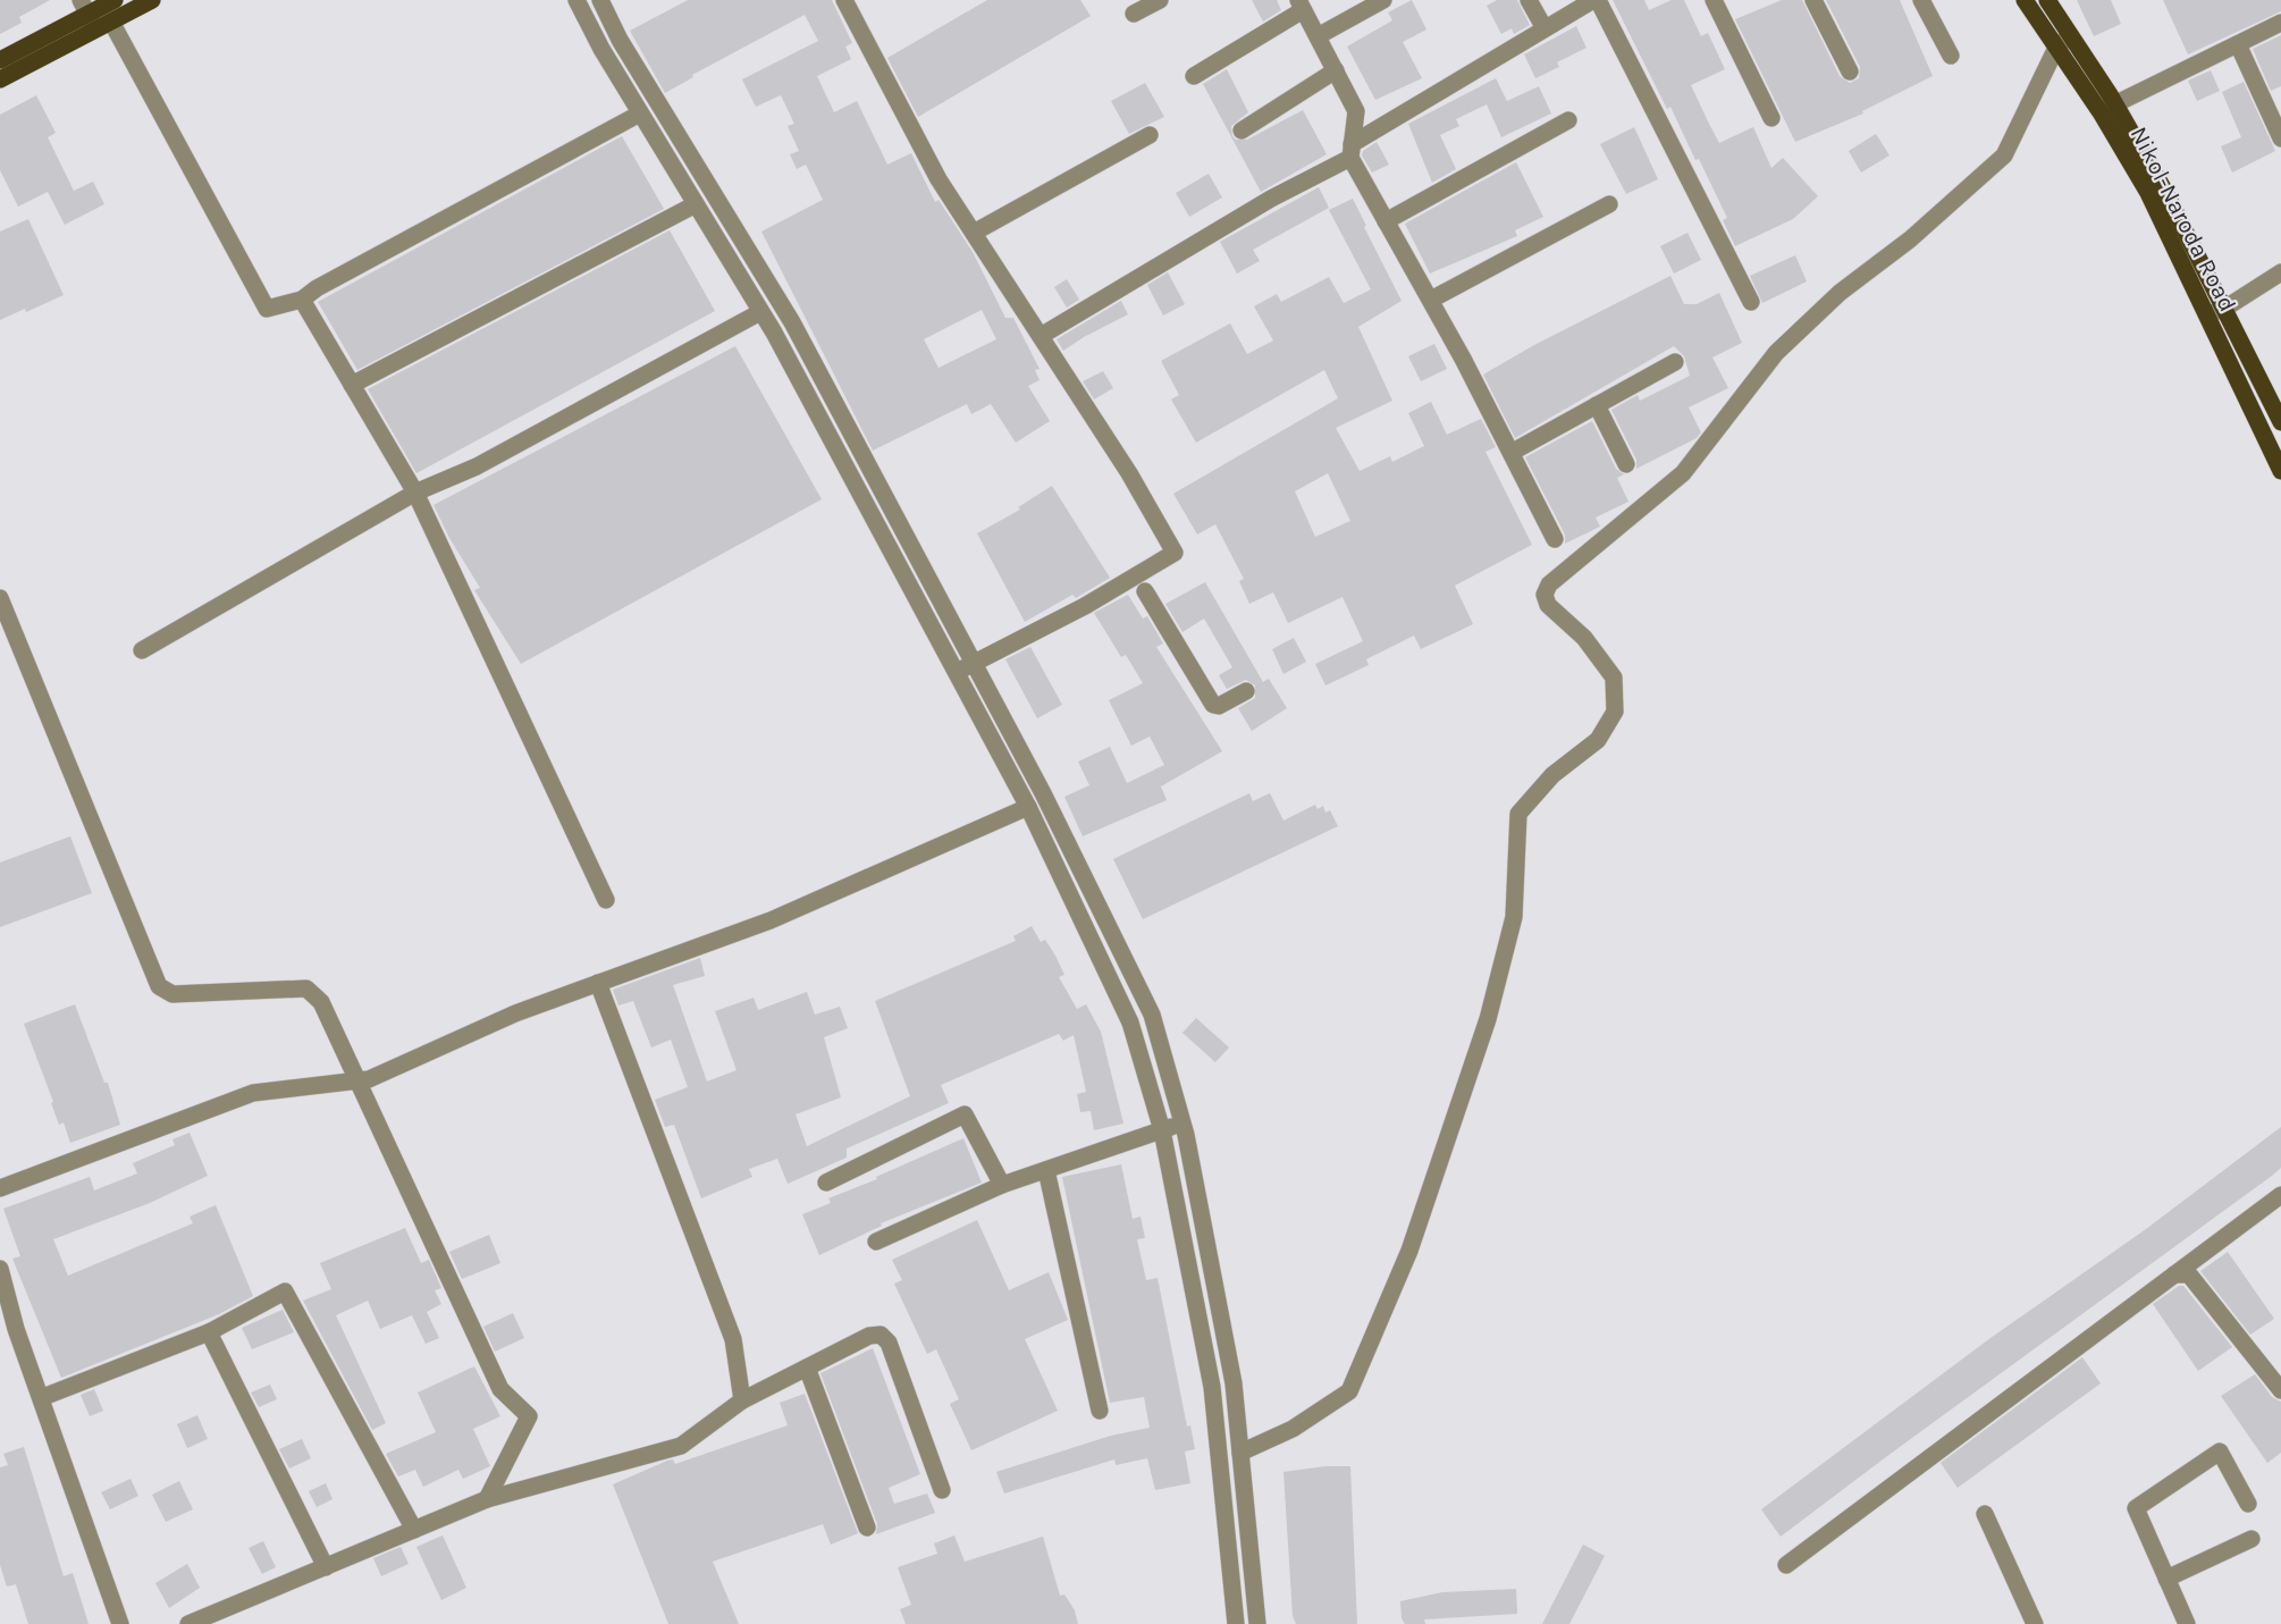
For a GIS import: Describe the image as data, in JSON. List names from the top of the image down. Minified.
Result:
{"streets":{"main road":["Nikol-Naroda Road"]}}
